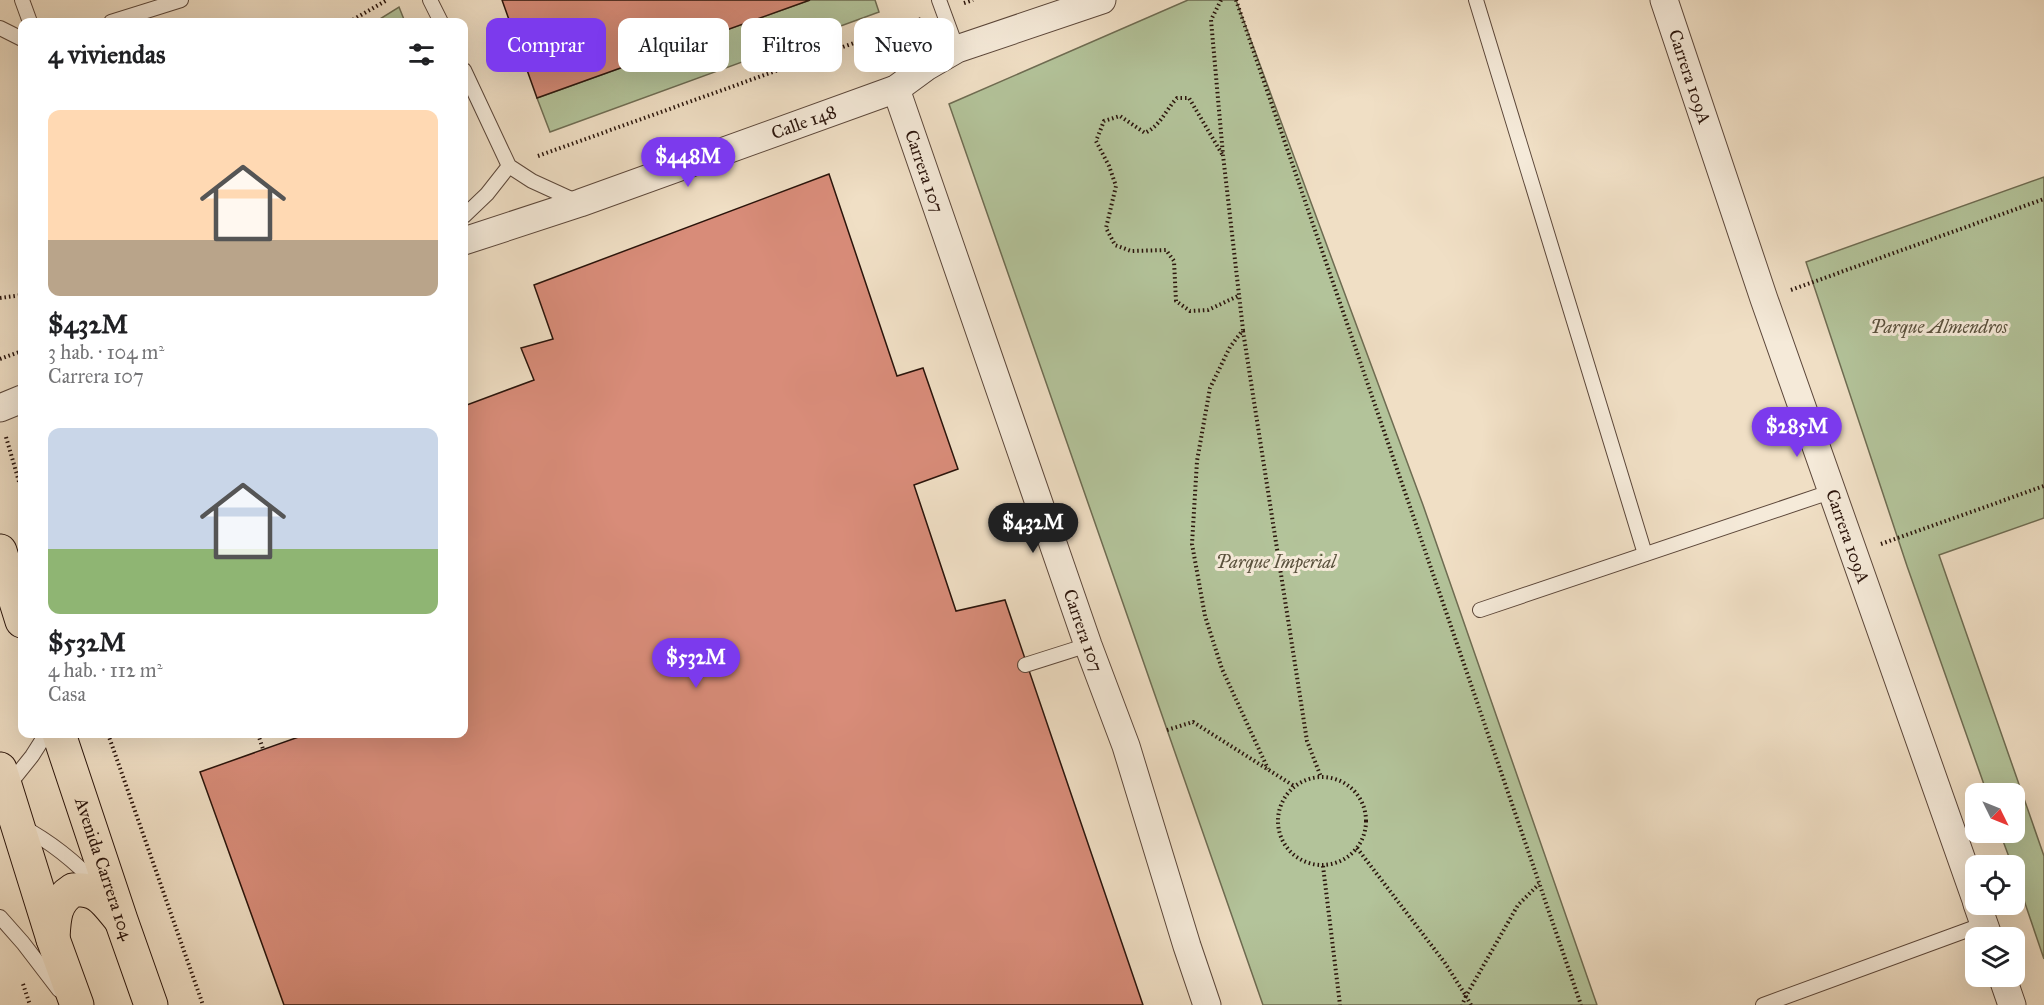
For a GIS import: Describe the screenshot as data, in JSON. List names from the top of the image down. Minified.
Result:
{"streets":{"main road":["Avenida Carrera 104"],"street":["Carrera 109A","Calle 148","Carrera 107"]},"crossings":[["Calle 148","Carrera 107"]],"parks":["Parque Almendros","Parque Imperial"],"north":"bottom right","page":{"chip":["Comprar","Alquilar","Filtros","Nuevo"],"heading":"4 viviendas","list":[{"name":"$432M","note":"3 hab. · 104 m² · Carrera 107"},{"name":"$532M","note":"4 hab. · 112 m² · Casa"}],"price":["$448M","$285M","$432M","$532M"]}}
